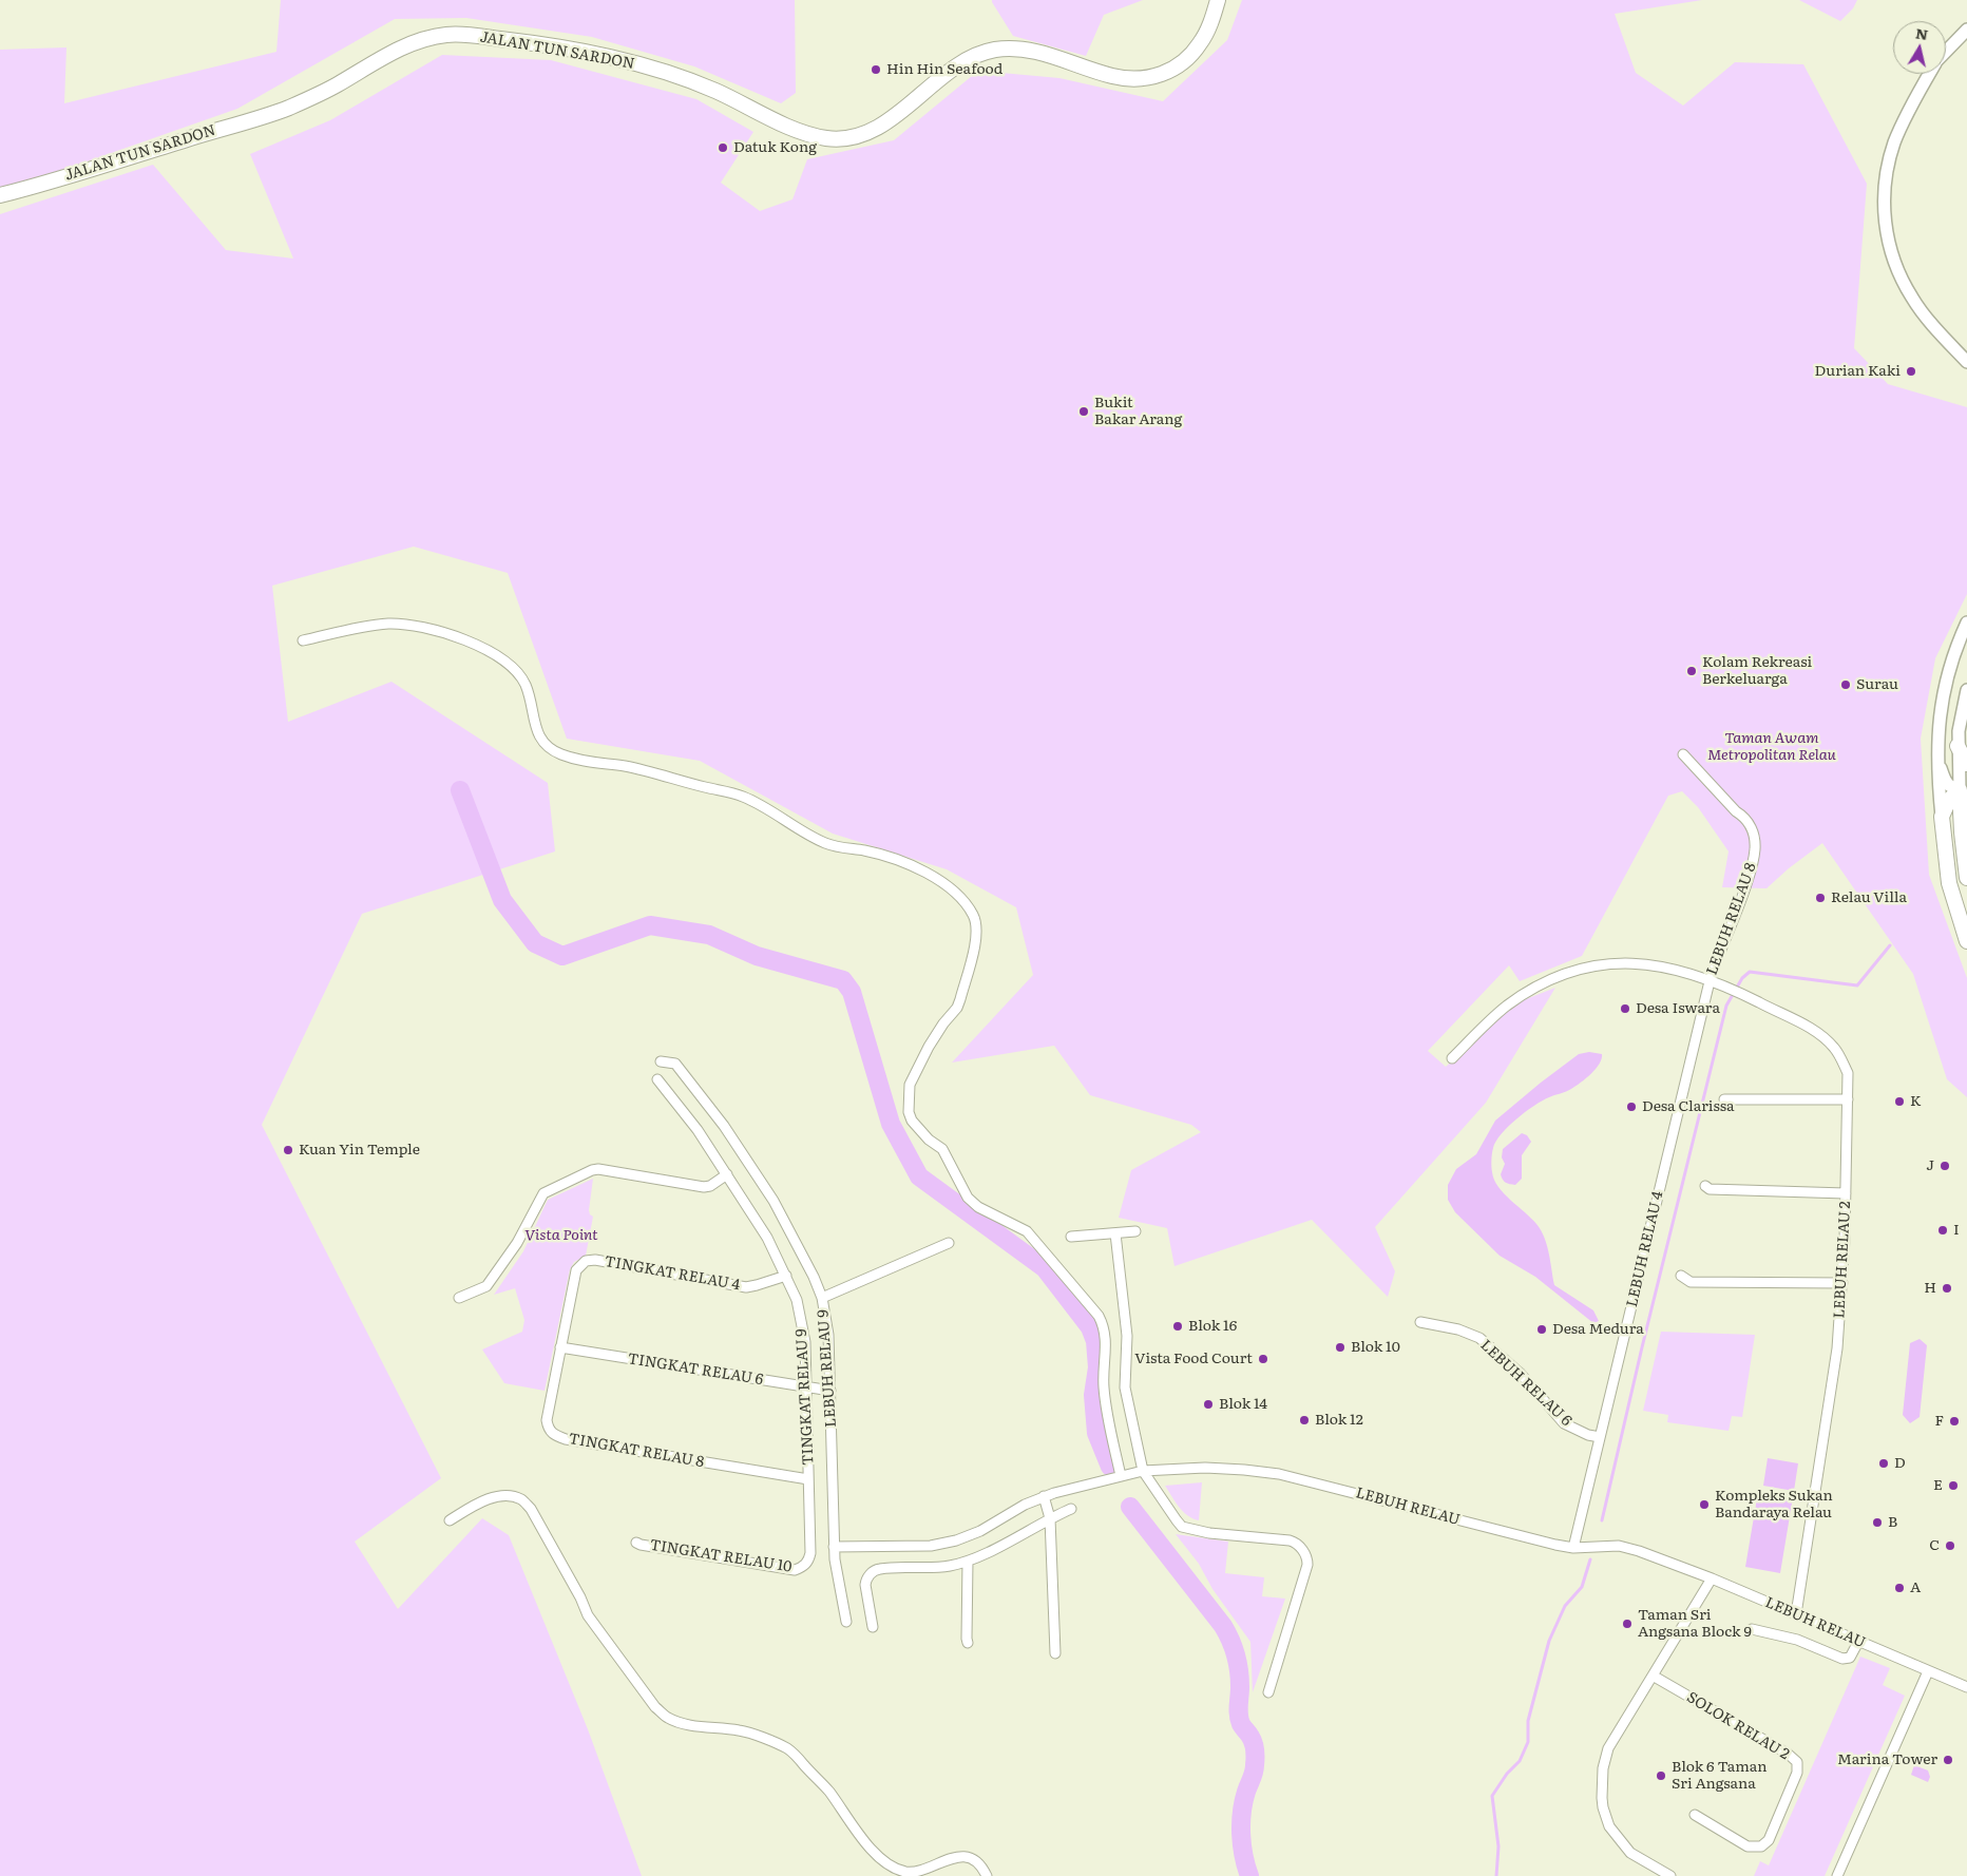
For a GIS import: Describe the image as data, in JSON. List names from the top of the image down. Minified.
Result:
{"streets":{"main road":["JALAN TUN SARDON"],"street":["LEBUH RELAU 8","LEBUH RELAU 4","LEBUH RELAU 2","TINGKAT RELAU 4","LEBUH RELAU 9","TINGKAT RELAU 6","LEBUH RELAU 6","TINGKAT RELAU 9","TINGKAT RELAU 8","LEBUH RELAU","TINGKAT RELAU 10","SOLOK RELAU 2"]},"crossings":[["LEBUH RELAU 8","LEBUH RELAU 4"],["LEBUH RELAU 8","LEBUH RELAU 2"],["LEBUH RELAU 4","LEBUH RELAU 2"],["LEBUH RELAU 4","LEBUH RELAU 6"],["LEBUH RELAU 4","LEBUH RELAU"],["LEBUH RELAU 2","LEBUH RELAU"],["TINGKAT RELAU 4","TINGKAT RELAU 6"],["TINGKAT RELAU 4","TINGKAT RELAU 9"],["TINGKAT RELAU 4","TINGKAT RELAU 8"],["LEBUH RELAU 9","TINGKAT RELAU 6"],["LEBUH RELAU 9","LEBUH RELAU"],["TINGKAT RELAU 6","TINGKAT RELAU 9"],["TINGKAT RELAU 6","TINGKAT RELAU 8"],["TINGKAT RELAU 9","TINGKAT RELAU 8"],["TINGKAT RELAU 9","TINGKAT RELAU 10"]],"parks":["Taman Awam Metropolitan Relau","Vista Point"],"places":["Hin Hin Seafood","Datuk Kong","Durian Kaki","Bukit Bakar Arang","Kolam Rekreasi Berkeluarga","Surau","Relau Villa","Desa Iswara","K","Desa Clarissa","Kuan Yin Temple","J","I","H","Blok 16","Desa Medura","Blok 10","Vista Food Court","Blok 14","Blok 12","F","D","E","Kompleks Sukan Bandaraya Relau","B","C","A","Taman Sri Angsana Block 9","Marina Tower","Blok 6 Taman Sri Angsana"],"north":"top"}
